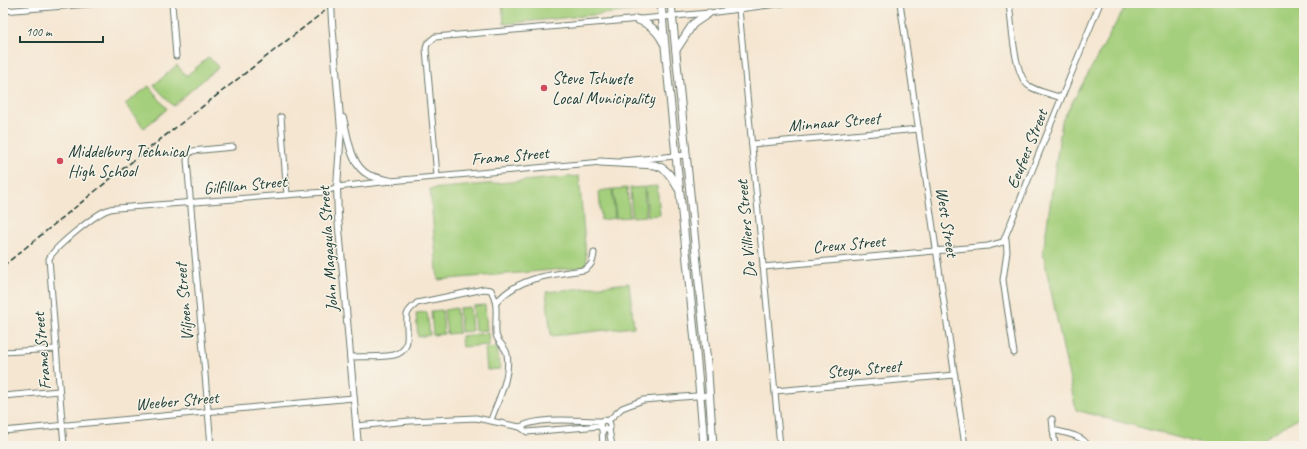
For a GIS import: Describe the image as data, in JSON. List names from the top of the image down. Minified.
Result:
{"streets":{"street":["Minnaar Street","Eeufees Street","Frame Street","Gilfillan Street","West Street","De Villiers Street","Creux Street","John Magagula Street","Viljoen Street","Steyn Street","Weeber Street"]},"crossings":[["Minnaar Street","West Street"],["Minnaar Street","De Villiers Street"],["Frame Street","Gilfillan Street"],["Frame Street","John Magagula Street"],["Frame Street","Weeber Street"],["Gilfillan Street","John Magagula Street"],["Gilfillan Street","Viljoen Street"],["West Street","Creux Street"],["West Street","Steyn Street"],["De Villiers Street","Creux Street"],["De Villiers Street","Steyn Street"],["John Magagula Street","Weeber Street"],["Viljoen Street","Weeber Street"]],"places":["Steve Tshwete Local Municipality","Middelburg Technical High School"],"scale_bar":"100 m"}
